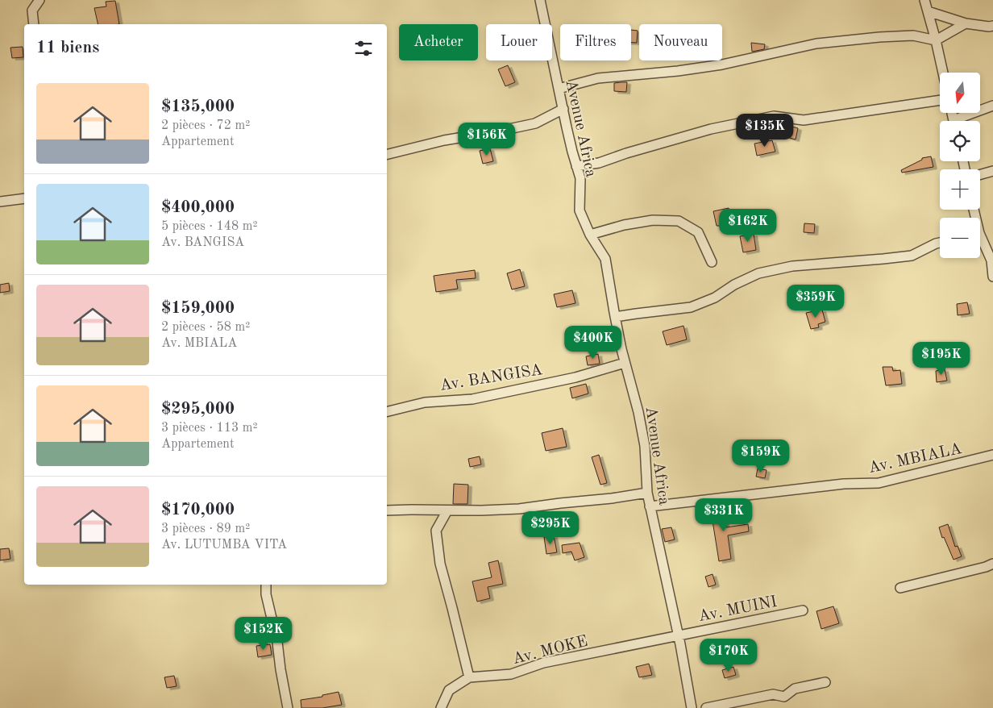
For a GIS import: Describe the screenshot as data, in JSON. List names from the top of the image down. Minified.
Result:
{"streets":{"street":["Avenue Africa","Av. BANGISA","Av. MBIALA","Av. MUINI","Av. MOKE"]},"crossings":[["Avenue Africa","Av. BANGISA"],["Avenue Africa","Av. MBIALA"],["Avenue Africa","Av. MUINI"],["Avenue Africa","Av. MOKE"],["Av. MUINI","Av. MOKE"]],"north":"bottom","page":{"chip":["Acheter","Louer","Filtres","Nouveau"],"heading":"11 biens","map_buttons":["+","−"],"list":[{"name":"$135,000","note":"2 pièces · 72 m² · Appartement"},{"name":"$400,000","note":"5 pièces · 148 m² · Av. BANGISA"},{"name":"$159,000","note":"2 pièces · 58 m² · Av. MBIALA"},{"name":"$295,000","note":"3 pièces · 113 m² · Appartement"},{"name":"$170,000","note":"3 pièces · 89 m² · Av. LUTUMBA VITA"}],"price":["$135K","$156K","$162K","$359K","$400K","$195K","$159K","$331K","$295K","$152K","$170K"]}}
